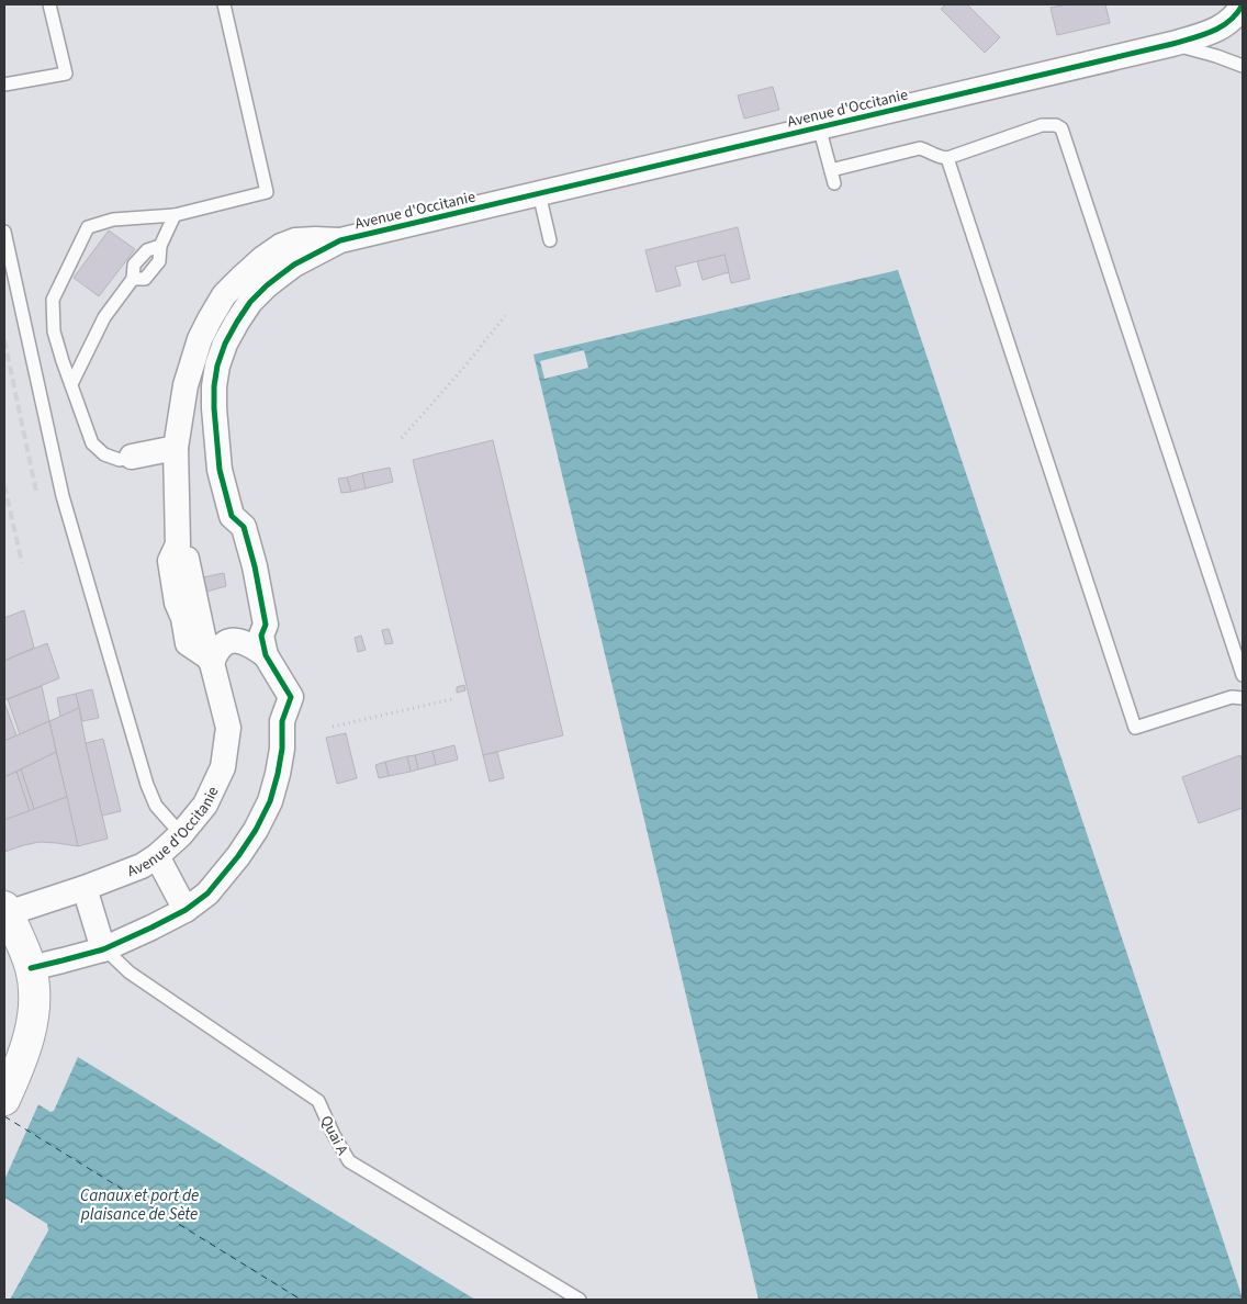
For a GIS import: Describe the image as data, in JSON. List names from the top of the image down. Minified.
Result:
{"streets":{"street":["Avenue d'Occitanie"],"lane":["Quai A"]},"water":["Canaux et port de plaisance de Sète"]}
